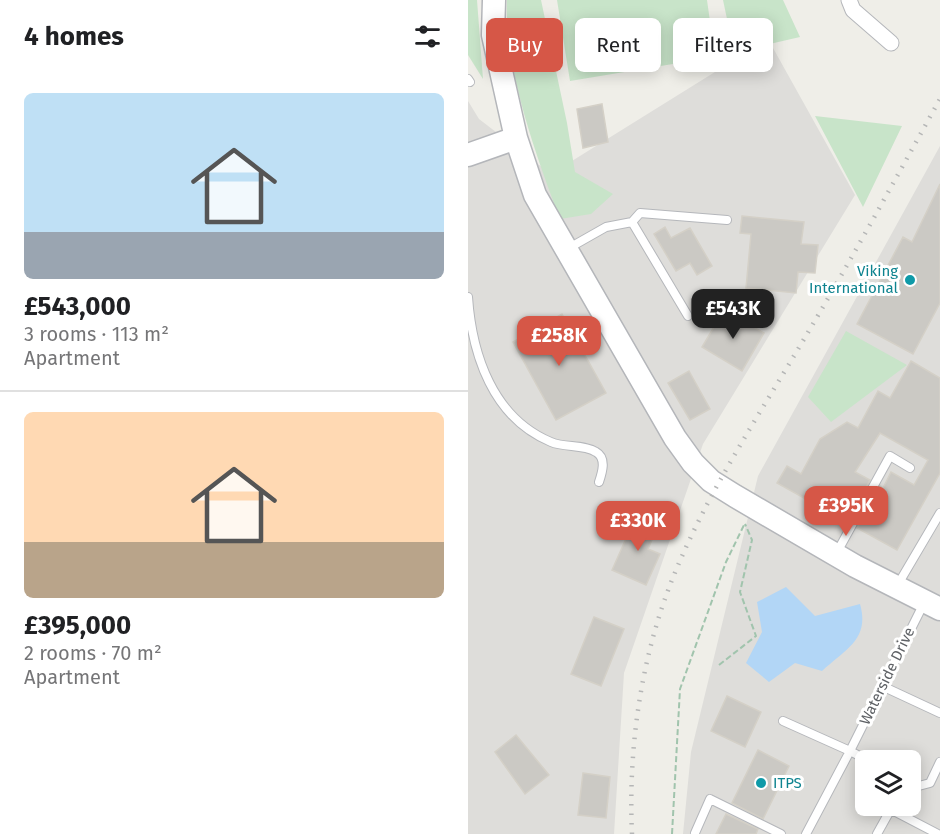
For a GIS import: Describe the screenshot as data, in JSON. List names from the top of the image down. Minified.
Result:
{"streets":{"lane":["Waterside Drive"]},"places":["Viking International","ITPS"],"page":{"heading":"4 homes","chip":["Buy","Rent","Filters"],"list":[{"name":"£543,000","note":"3 rooms · 113 m² · Apartment"},{"name":"£395,000","note":"2 rooms · 70 m² · Apartment"}],"price":["£543K","£258K","£395K","£330K"]}}
